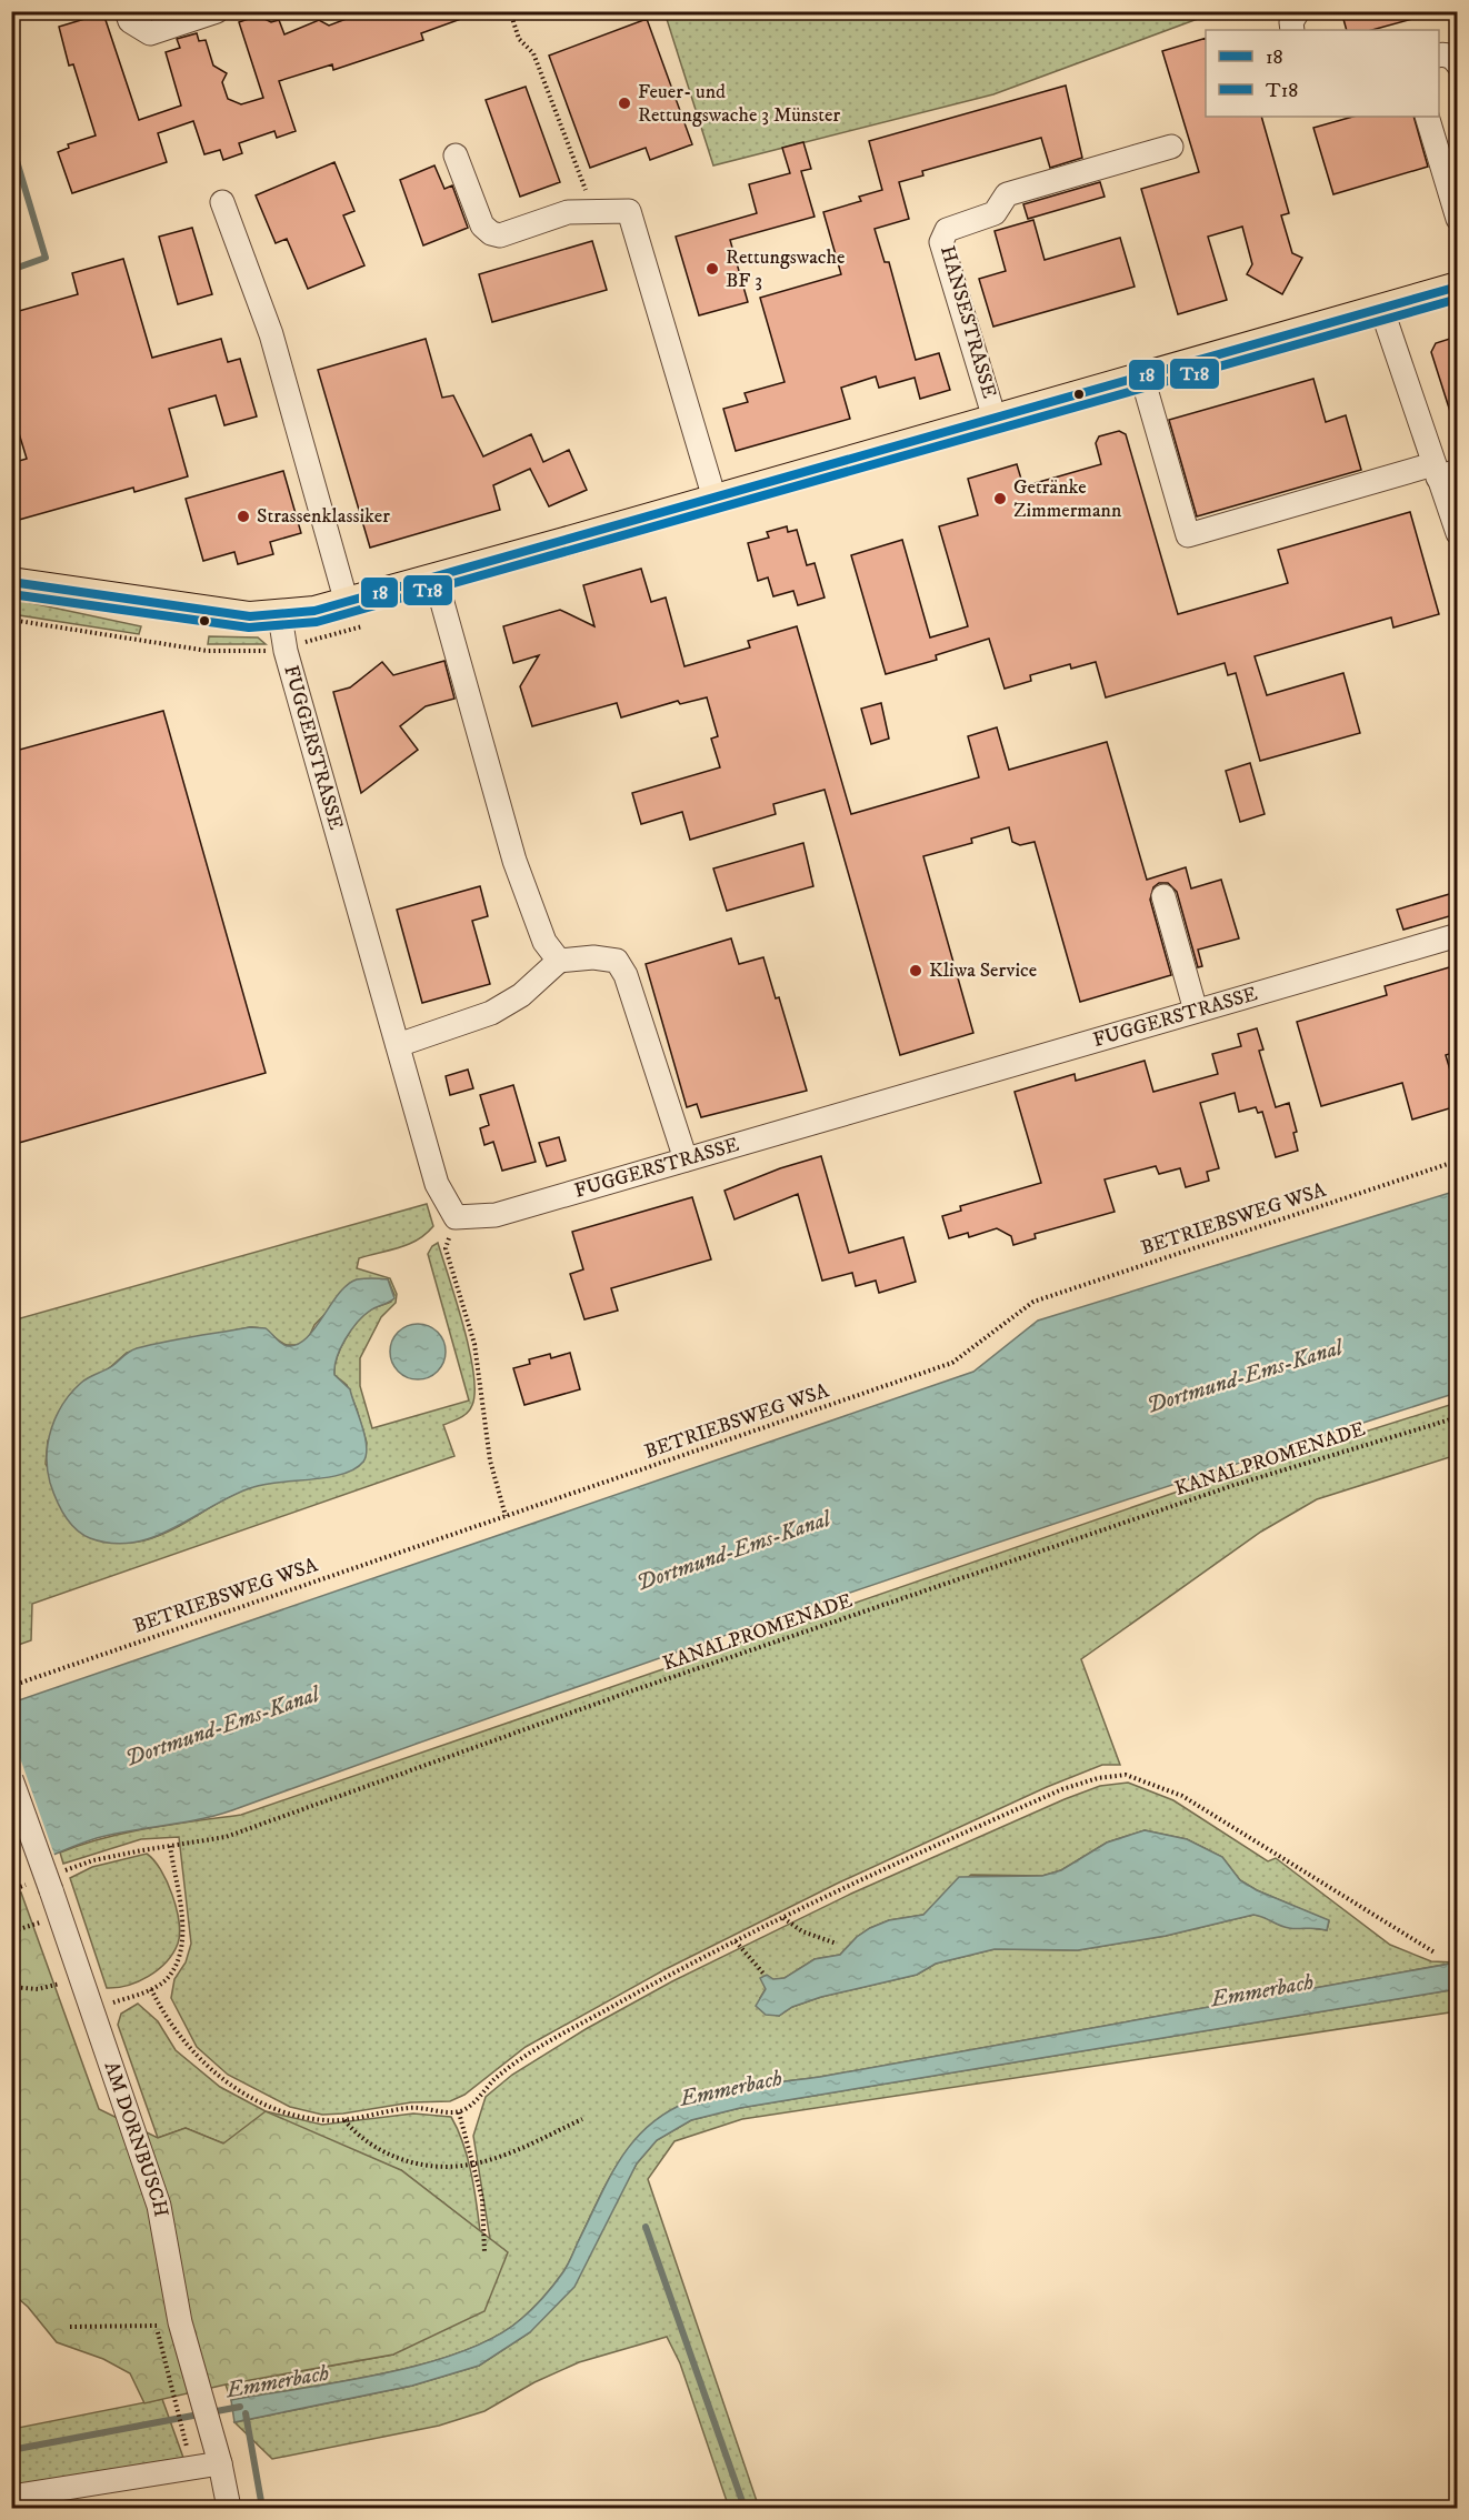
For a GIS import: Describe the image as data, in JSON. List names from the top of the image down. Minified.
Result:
{"streets":{"main road":["HANSESTRASSE"],"street":["FUGGERSTRASSE","AM DORNBUSCH"],"path":["BETRIEBSWEG WSA","KANALPROMENADE"]},"crossings":[["HANSESTRASSE","FUGGERSTRASSE"]],"water":["Dortmund-Ems-Kanal","Emmerbach"],"places":["Feuer- und Rettungswache 3 Münster","Rettungswache BF 3","Getränke Zimmermann","Strassenklassiker","Kliwa Service"],"lines":["transit line 18","transit line T18"],"legend":["18","T18"]}
